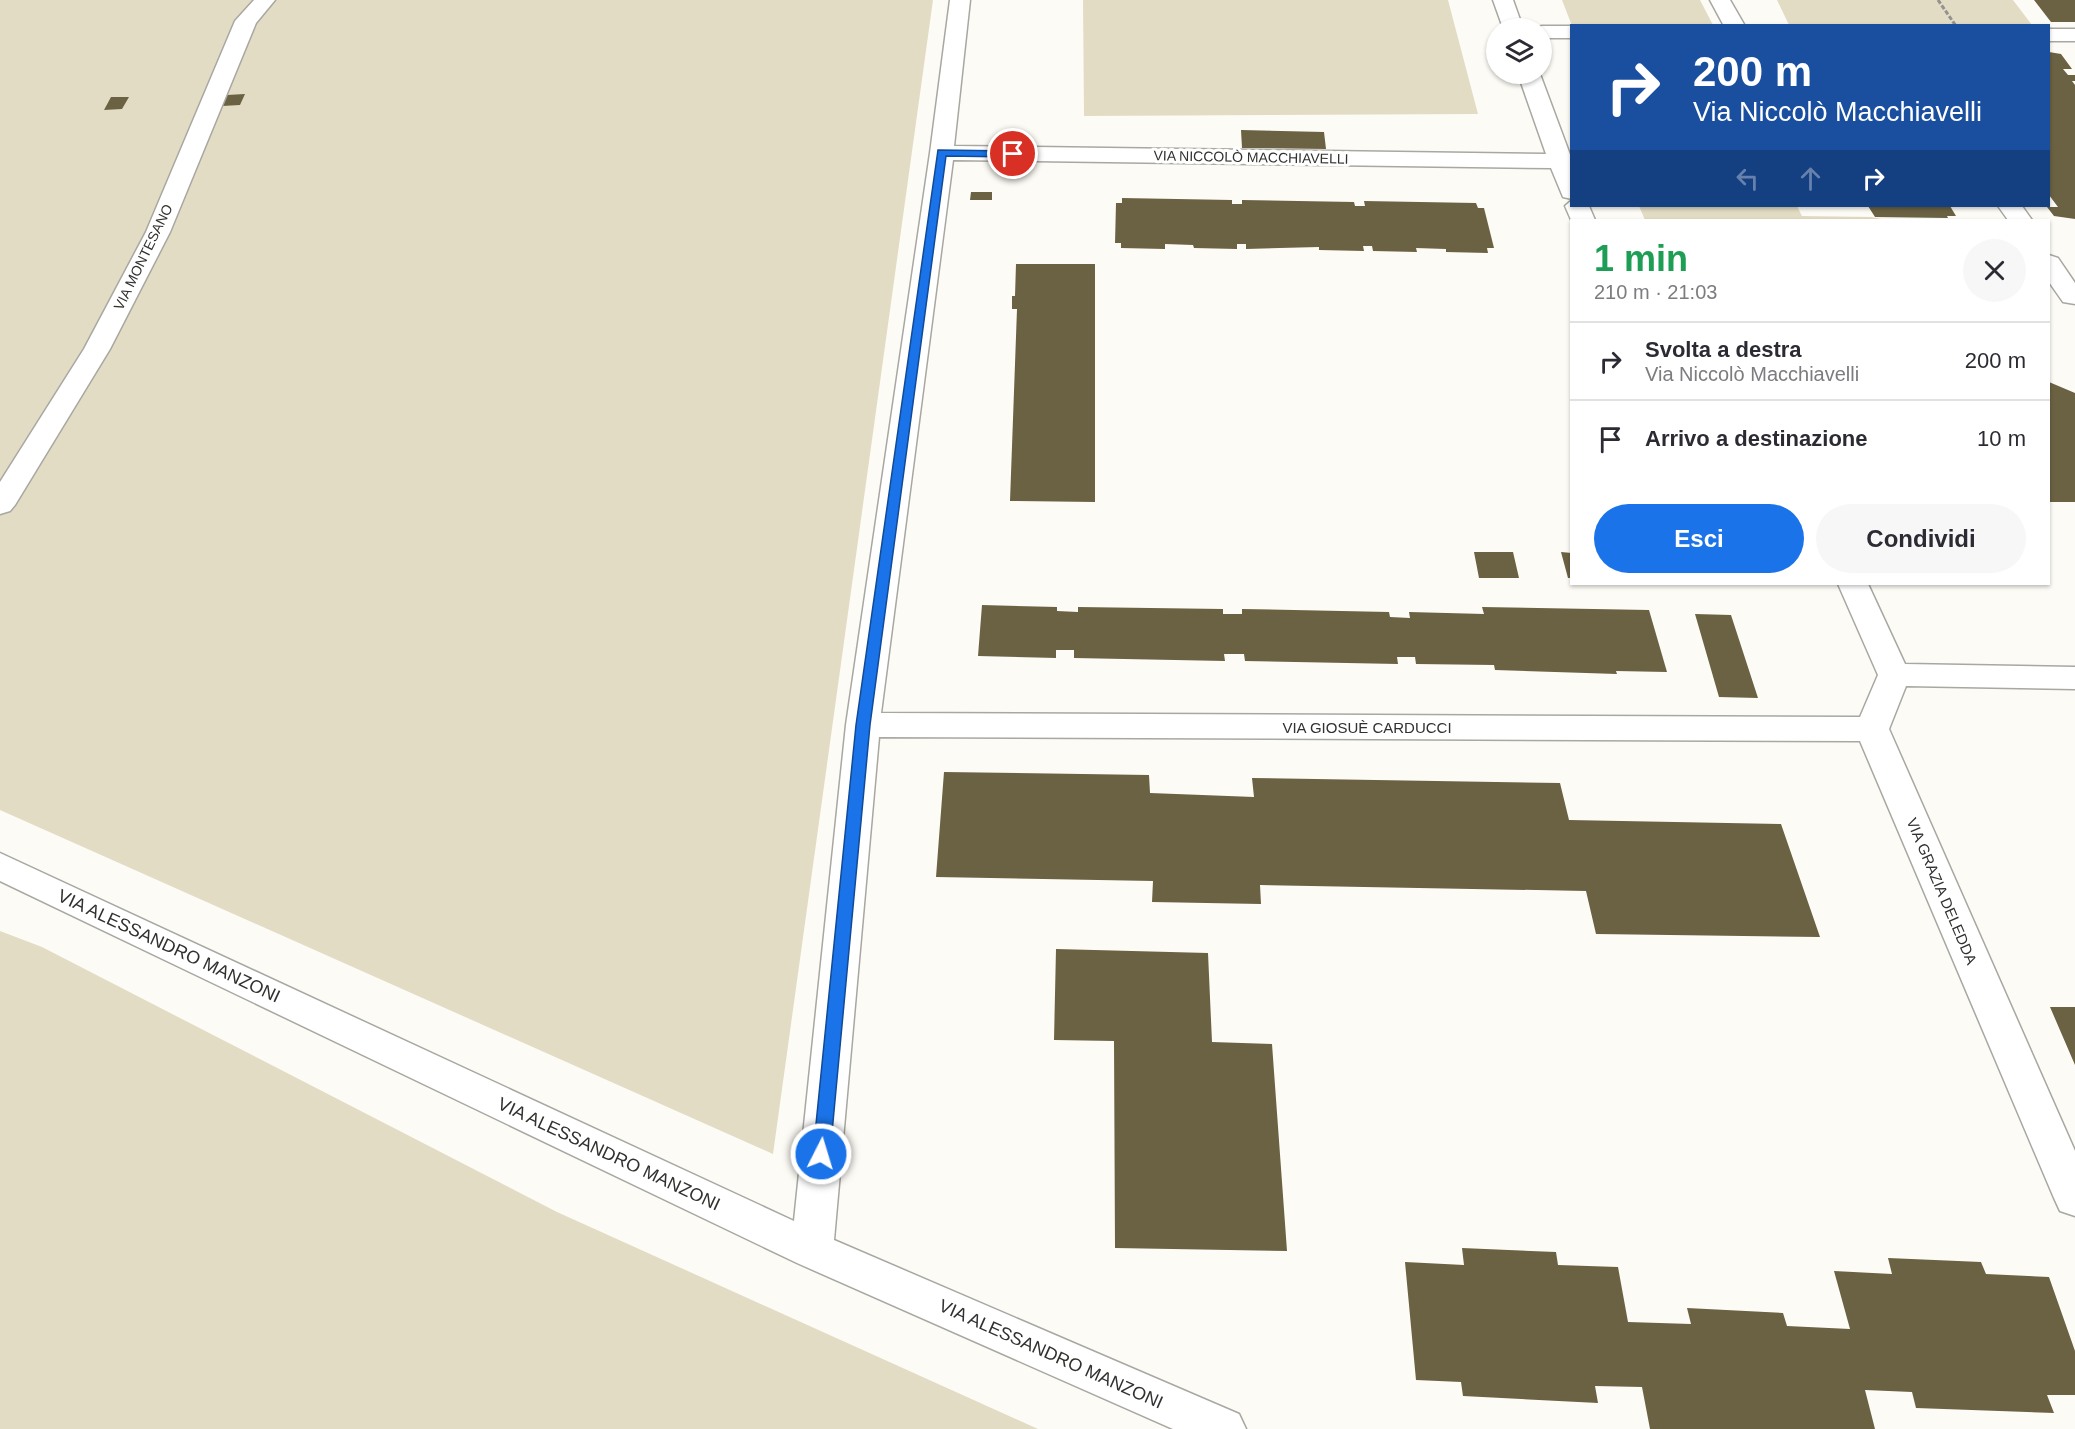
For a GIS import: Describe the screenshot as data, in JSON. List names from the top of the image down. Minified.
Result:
{"streets":{"street":["VIA NICCOLÒ MACCHIAVELLI","VIA MONTESANO","VIA GIOSUÈ CARDUCCI","VIA GRAZIA DELEDDA","VIA ALESSANDRO MANZONI"]},"crossings":[["VIA GIOSUÈ CARDUCCI","VIA GRAZIA DELEDDA"]],"page":{"turn":["200 m","Via Niccolò Macchiavelli"],"heading":["1 min","210 m · 21:03"],"list":[{"name":"Svolta a destra","note":"Via Niccolò Macchiavelli","value":"200 m"},{"name":"Arrivo a destinazione","value":"10 m"}],"buttons":["Esci","Condividi"]}}
